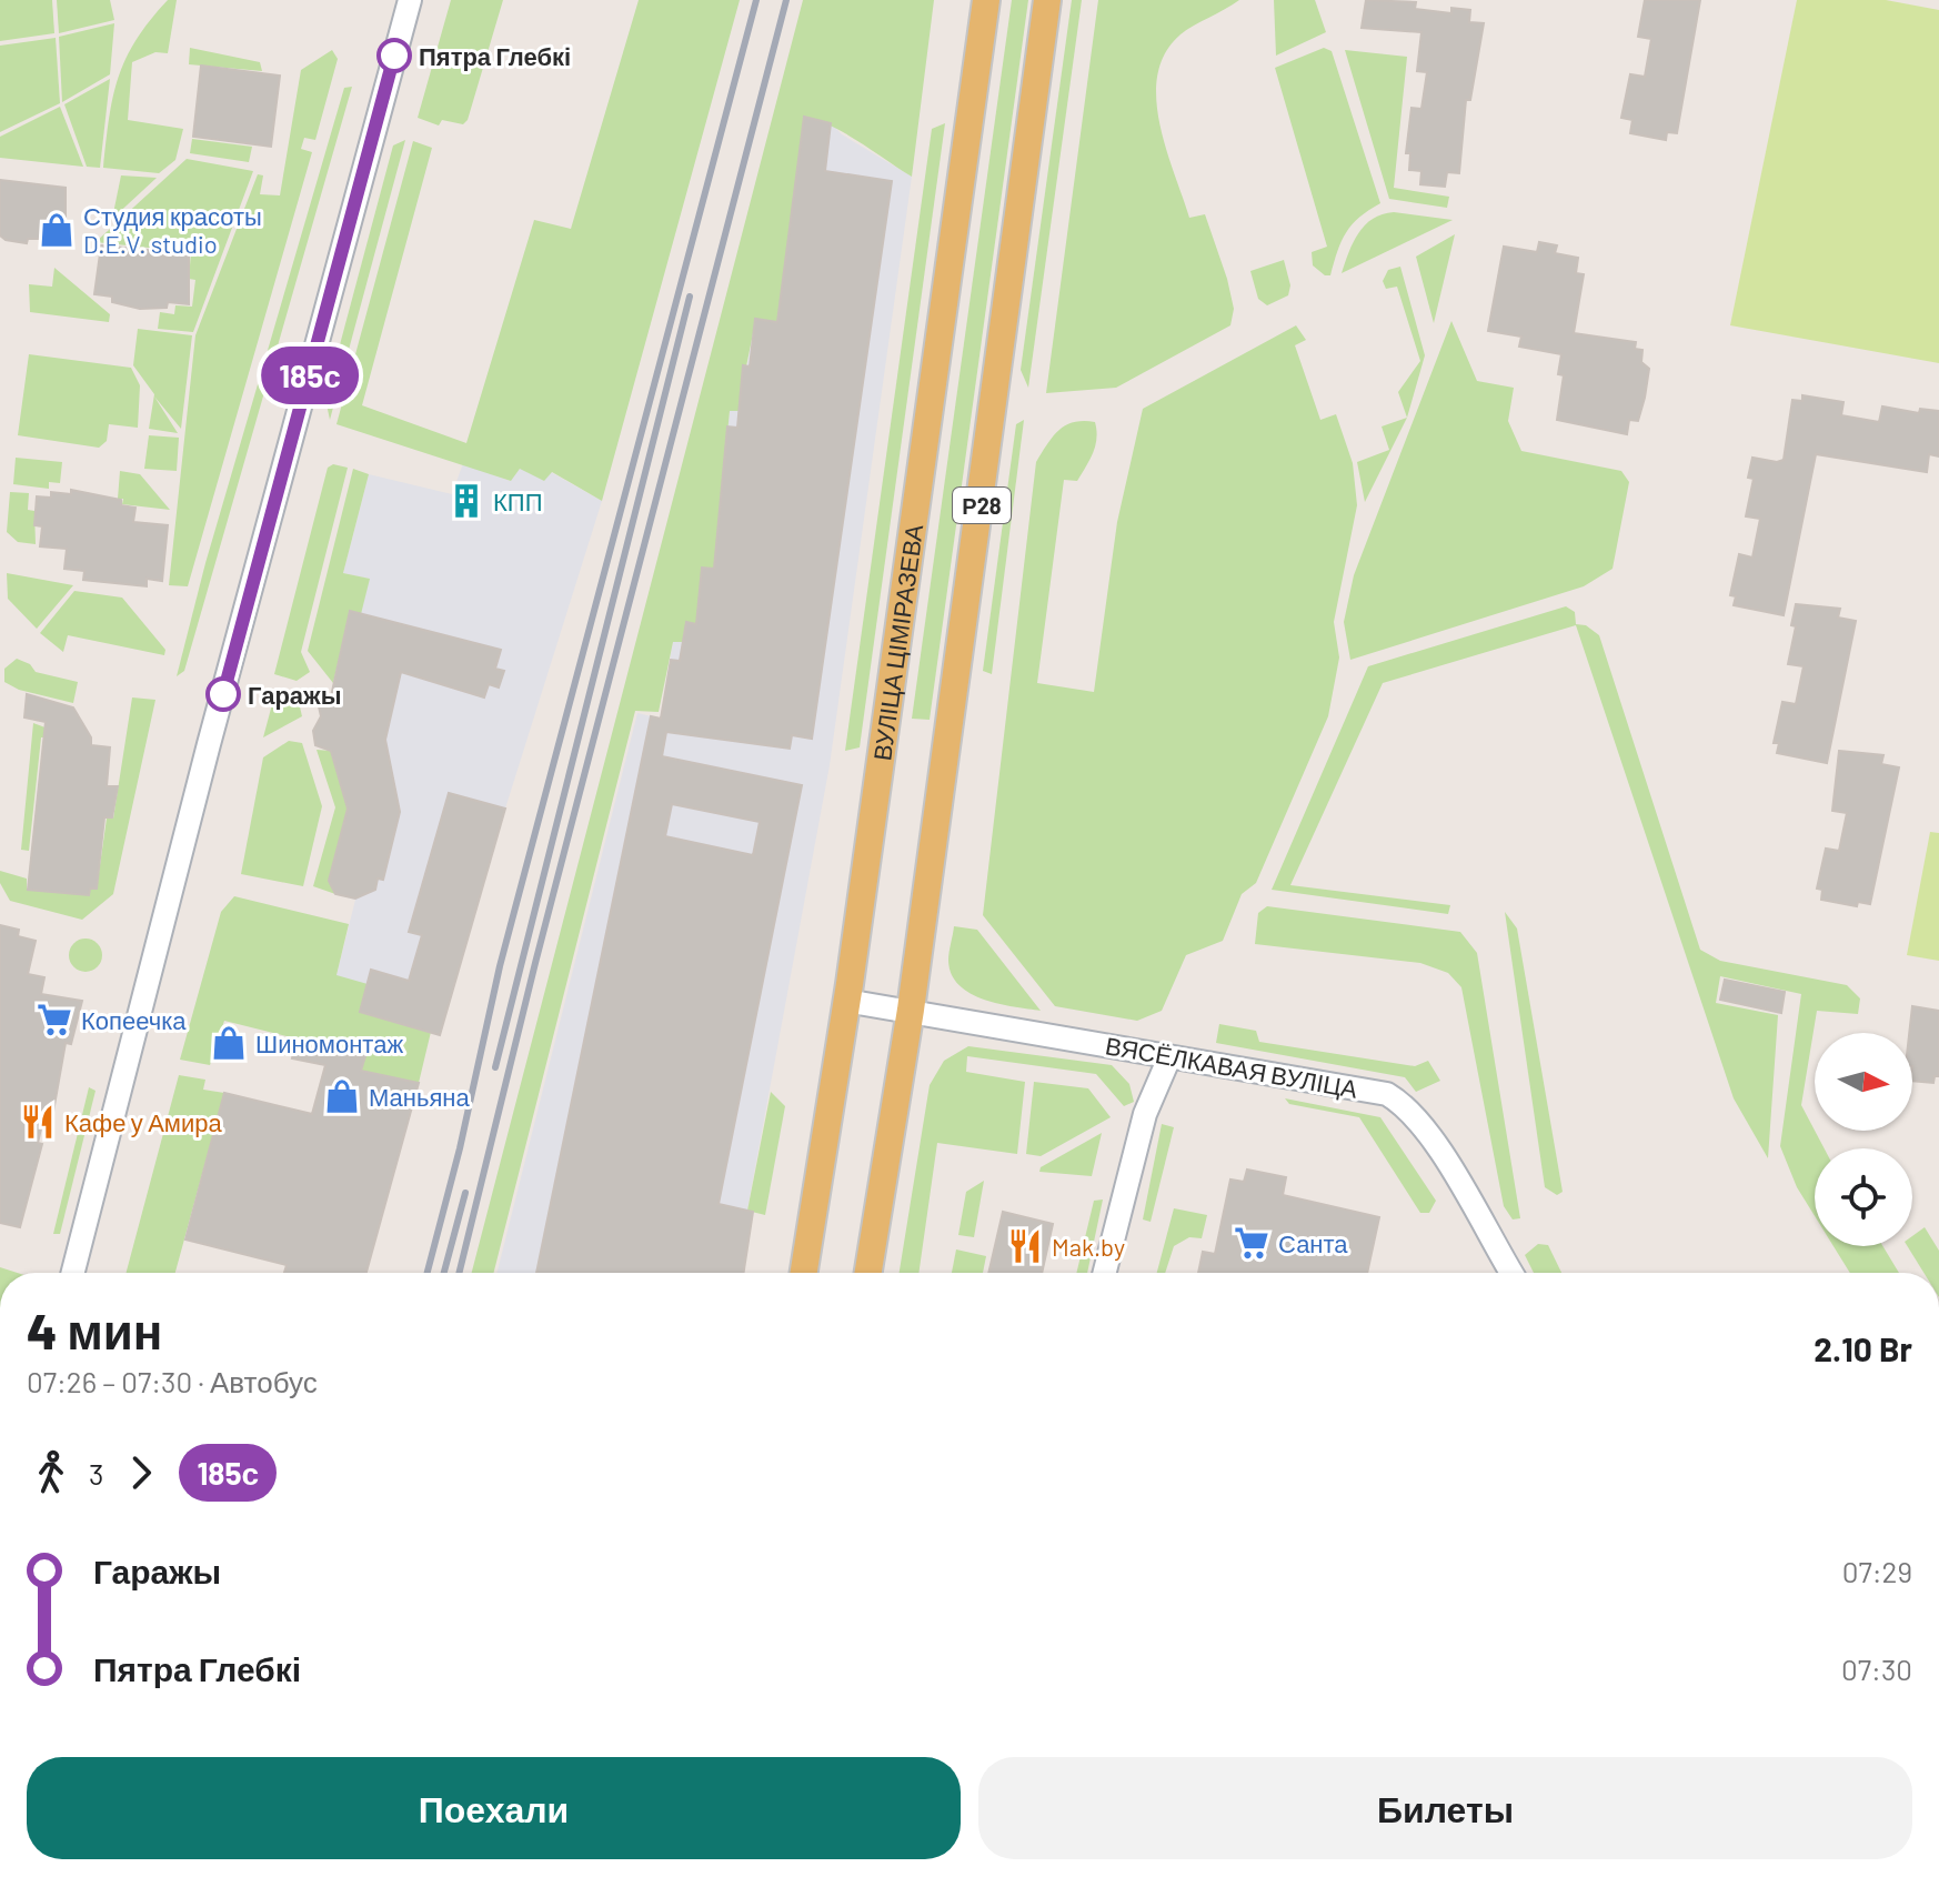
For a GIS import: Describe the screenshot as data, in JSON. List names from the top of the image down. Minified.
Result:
{"streets":{"main road":["Р28","ВУЛІЦА ЦІМІРАЗЕВА"],"street":["ВЯСЁЛКАВАЯ ВУЛІЦА"]},"crossings":[["Р28","ВЯСЁЛКАВАЯ ВУЛІЦА"],["ВУЛІЦА ЦІМІРАЗЕВА","ВЯСЁЛКАВАЯ ВУЛІЦА"]],"places":{"other":["Пятра Глебкі","Гаражы"],"shop":["Студия красоты D.E.V. studio","Шиномонтаж","Маньяна"],"building":["КПП"],"supermarket":["Копеечка","Санта"],"restaurant":["Кафе у Амира","Mak.by"]},"lines":["bus line 185с"],"north":"right","page":{"on_map":"185с","heading":["4 мин","07:26 – 07:30 · Автобус","2.10 Br"],"legs":["3","185с"],"list":[{"name":"Гаражы","value":"07:29"},{"name":"Пятра Глебкі","value":"07:30"}],"buttons":["Поехали","Билеты"]}}
